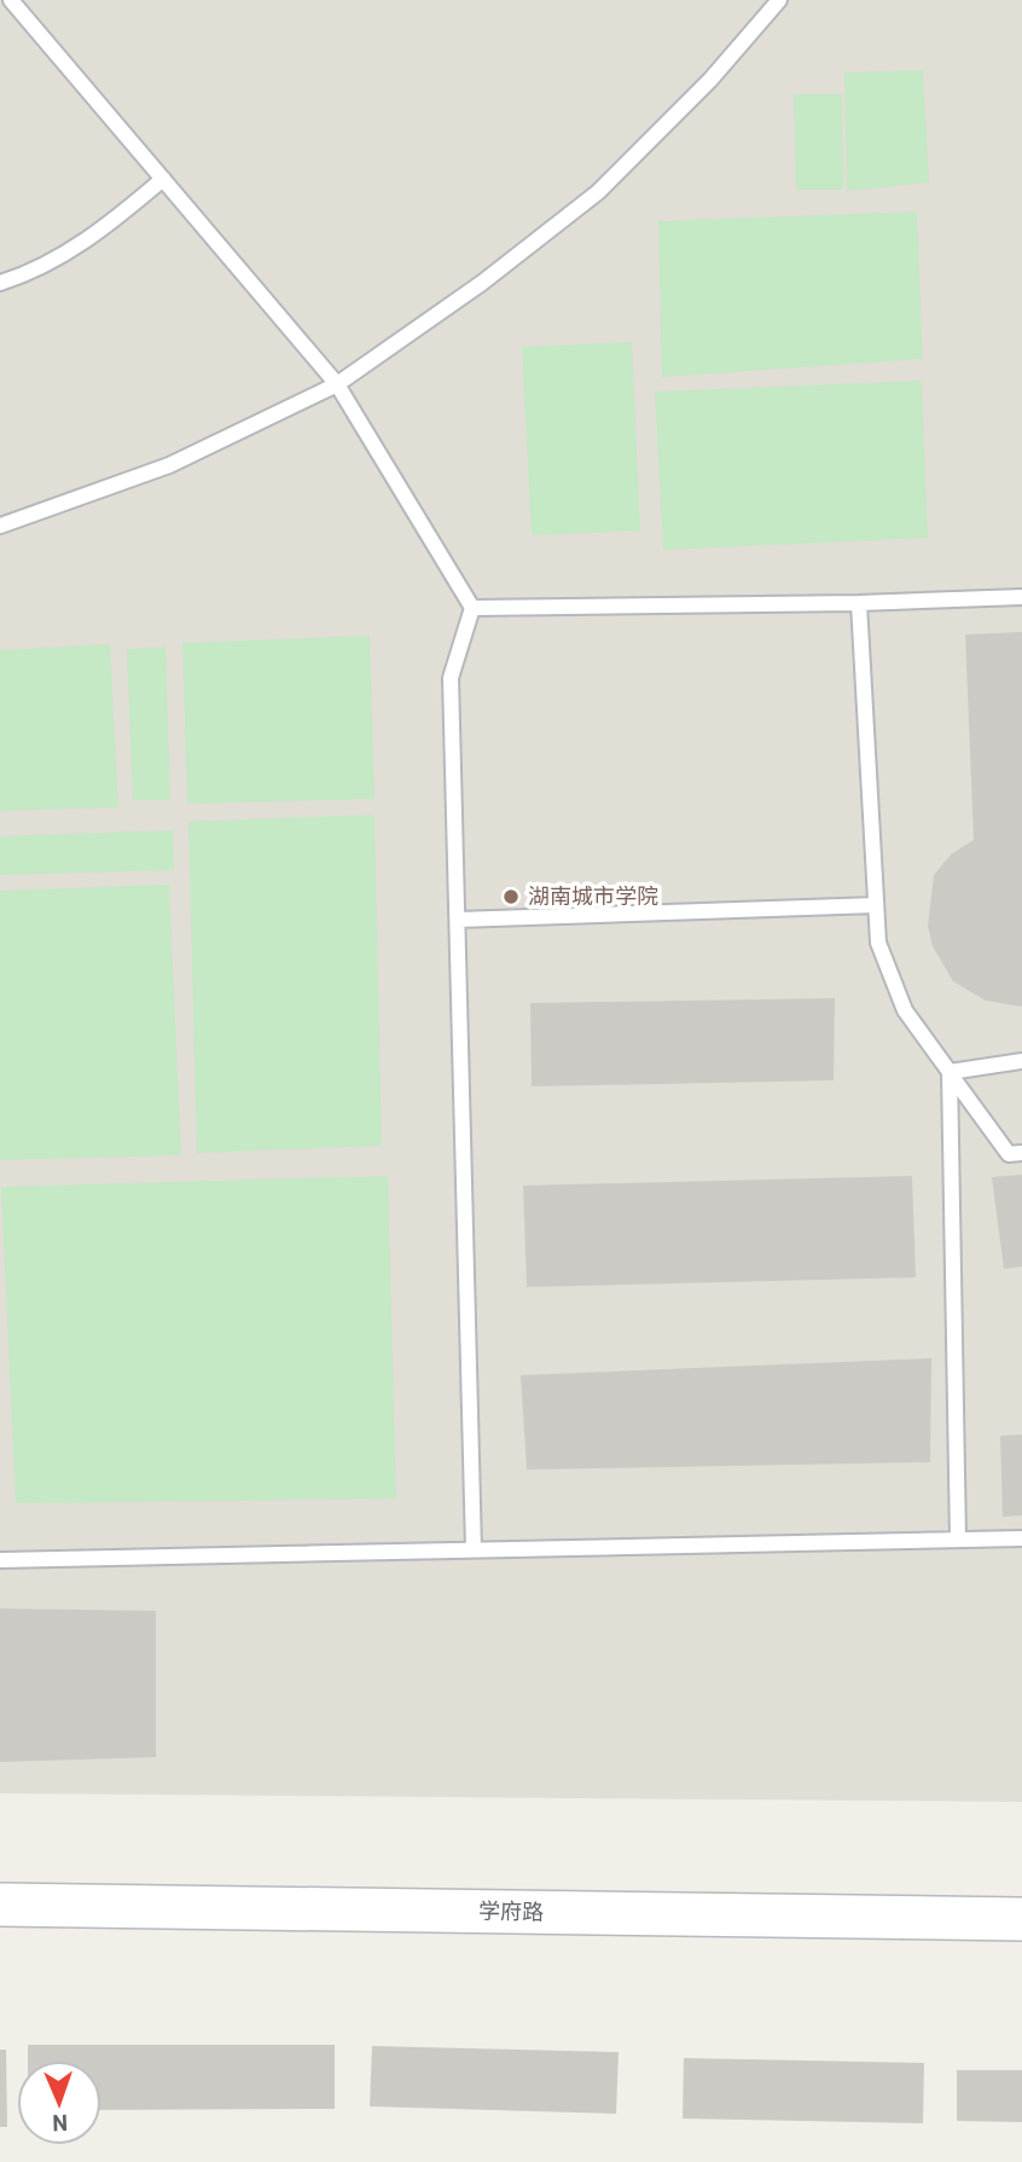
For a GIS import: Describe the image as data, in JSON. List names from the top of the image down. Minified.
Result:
{"streets":{"street":["学府路"]},"places":["湖南城市学院"],"north":"bottom"}
